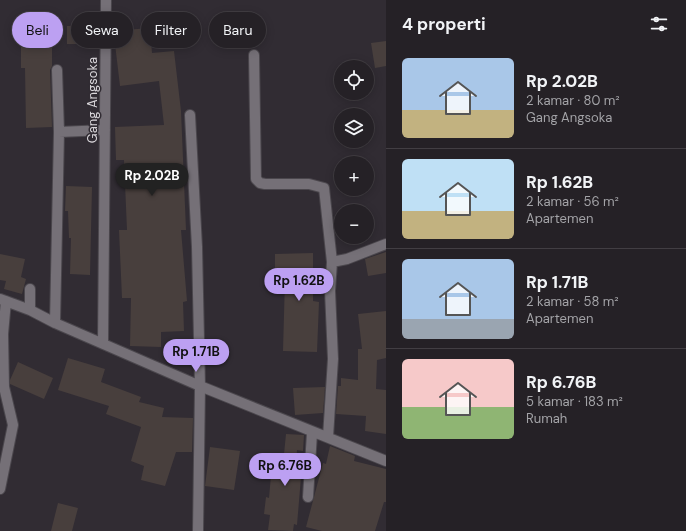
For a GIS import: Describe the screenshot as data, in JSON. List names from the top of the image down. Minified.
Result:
{"streets":{"street":["Gang Angsoka"]},"page":{"heading":"4 properti","chip":["Beli","Sewa","Filter","Baru"],"list":[{"name":"Rp 2.02B","note":"2 kamar · 80 m² · Gang Angsoka"},{"name":"Rp 1.62B","note":"2 kamar · 56 m² · Apartemen"},{"name":"Rp 1.71B","note":"2 kamar · 58 m² · Apartemen"},{"name":"Rp 6.76B","note":"5 kamar · 183 m² · Rumah"}],"map_buttons":["+","−"],"price":["Rp 2.02B","Rp 1.62B","Rp 1.71B","Rp 6.76B"]}}
